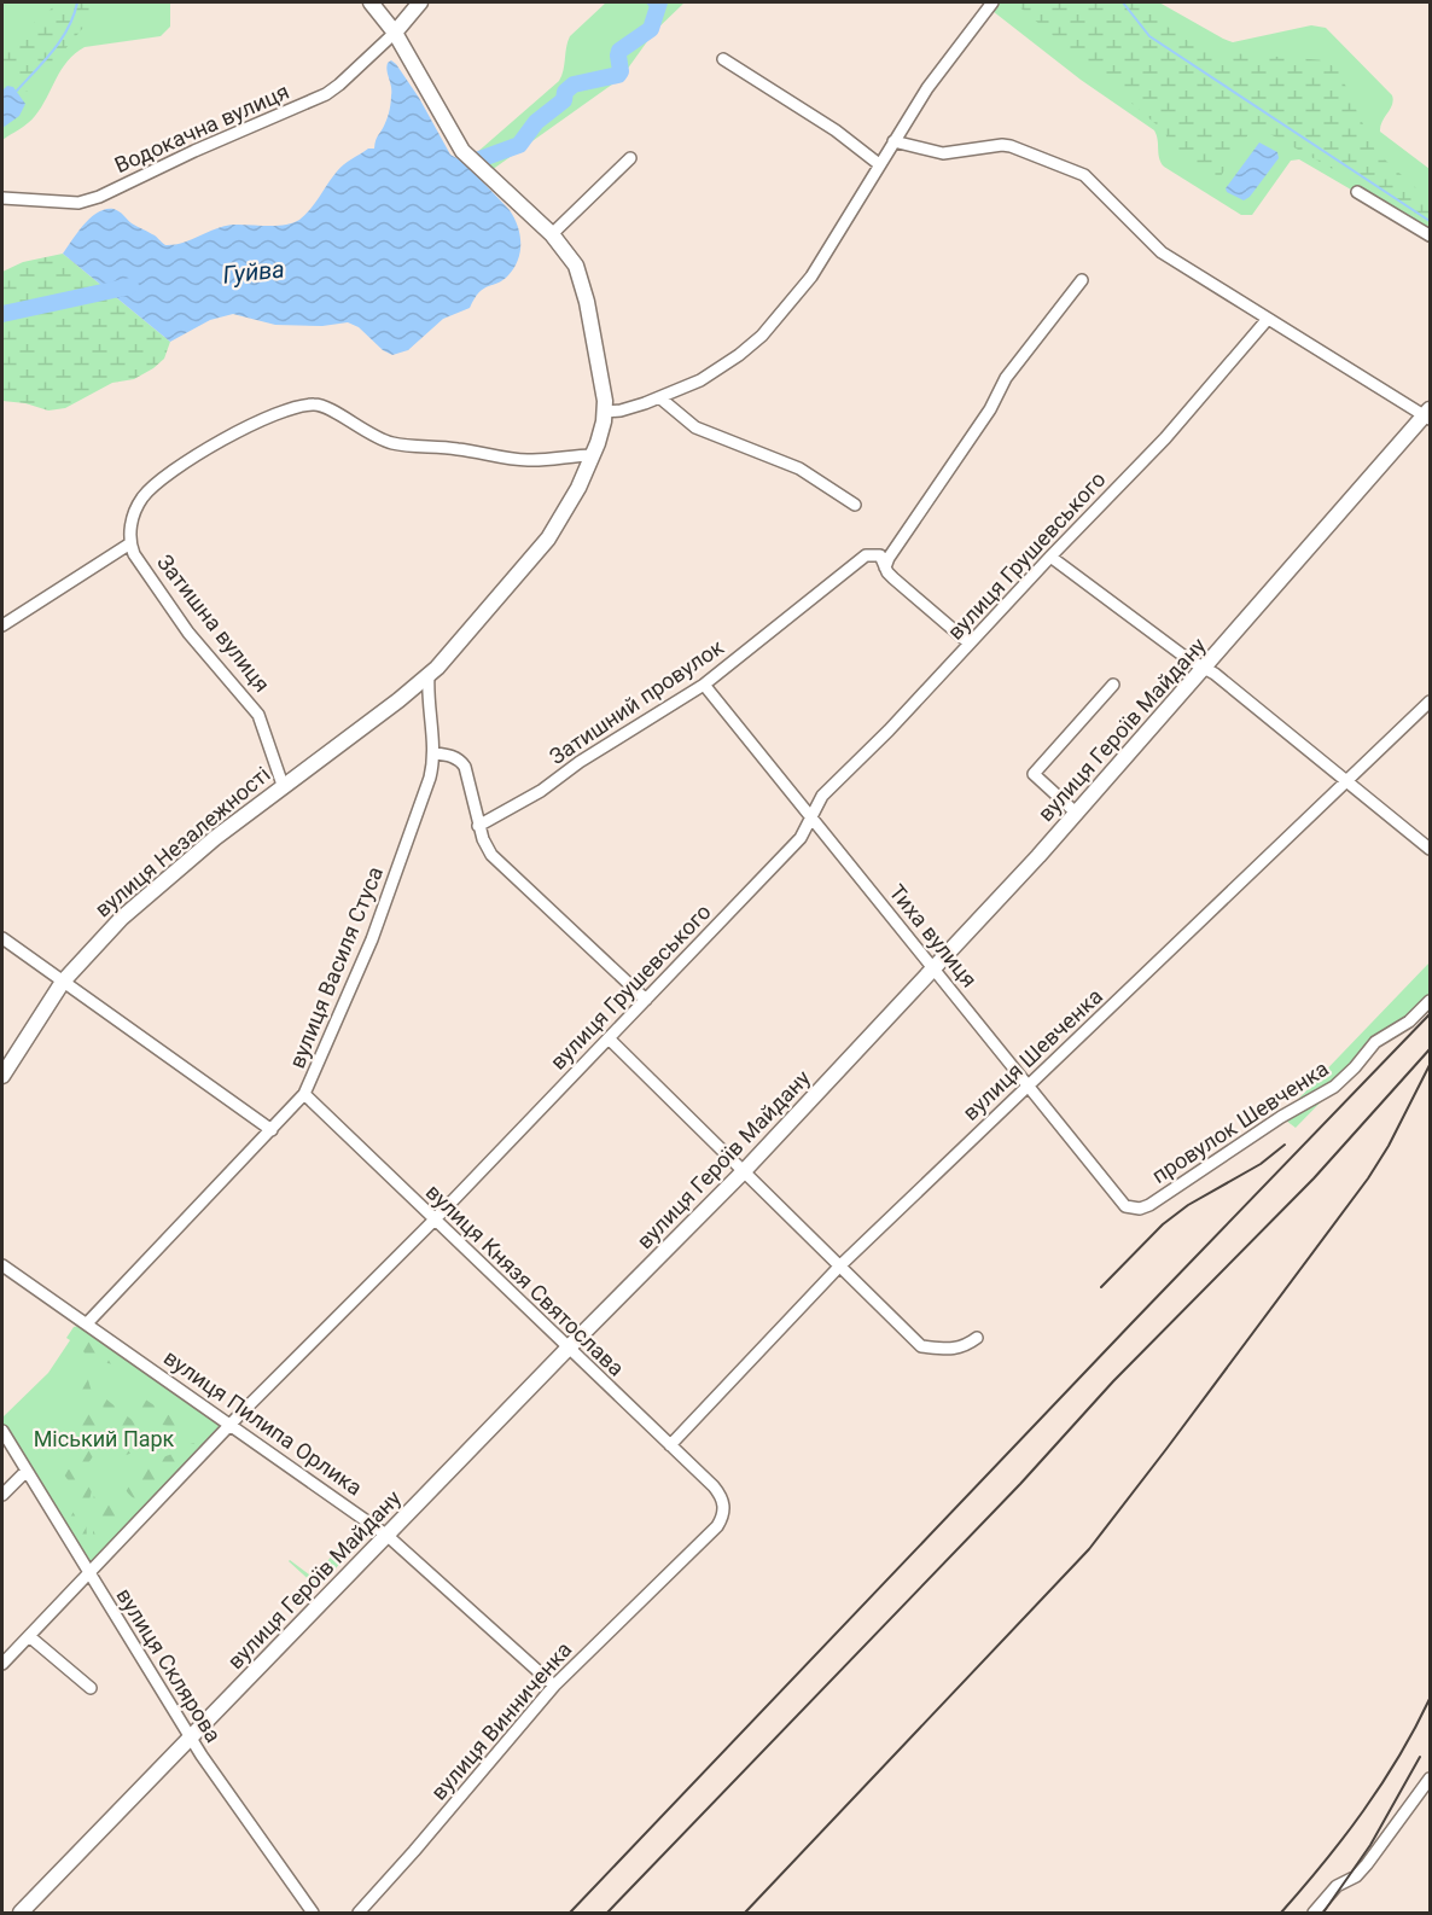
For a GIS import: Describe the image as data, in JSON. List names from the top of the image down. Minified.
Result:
{"streets":{"street":["Водокачна вулиця","вулиця Грушевського","Затишна вулиця","Затишний провулок","вулиця Героїв Майдану","вулиця Незалежності","Тиха вулиця","вулиця Василя Стуса","вулиця Шевченка","провулок Шевченка","вулиця Князя Святослава","вулиця Пилипа Орлика","вулиця Склярова","вулиця Винниченка"]},"crossings":[["вулиця Грушевського","Тиха вулиця"],["вулиця Грушевського","вулиця Князя Святослава"],["вулиця Грушевського","вулиця Пилипа Орлика"],["вулиця Грушевського","вулиця Склярова"],["Затишна вулиця","вулиця Незалежності"],["Затишний провулок","Тиха вулиця"],["вулиця Героїв Майдану","Тиха вулиця"],["вулиця Героїв Майдану","вулиця Князя Святослава"],["вулиця Героїв Майдану","вулиця Пилипа Орлика"],["вулиця Героїв Майдану","вулиця Склярова"],["вулиця Незалежності","вулиця Василя Стуса"],["Тиха вулиця","вулиця Шевченка"],["Тиха вулиця","провулок Шевченка"],["вулиця Василя Стуса","вулиця Князя Святослава"],["вулиця Василя Стуса","вулиця Пилипа Орлика"],["вулиця Шевченка","вулиця Князя Святослава"],["вулиця Князя Святослава","вулиця Винниченка"],["вулиця Пилипа Орлика","вулиця Винниченка"]],"water":["Гуйва"],"parks":["Міський Парк"]}
